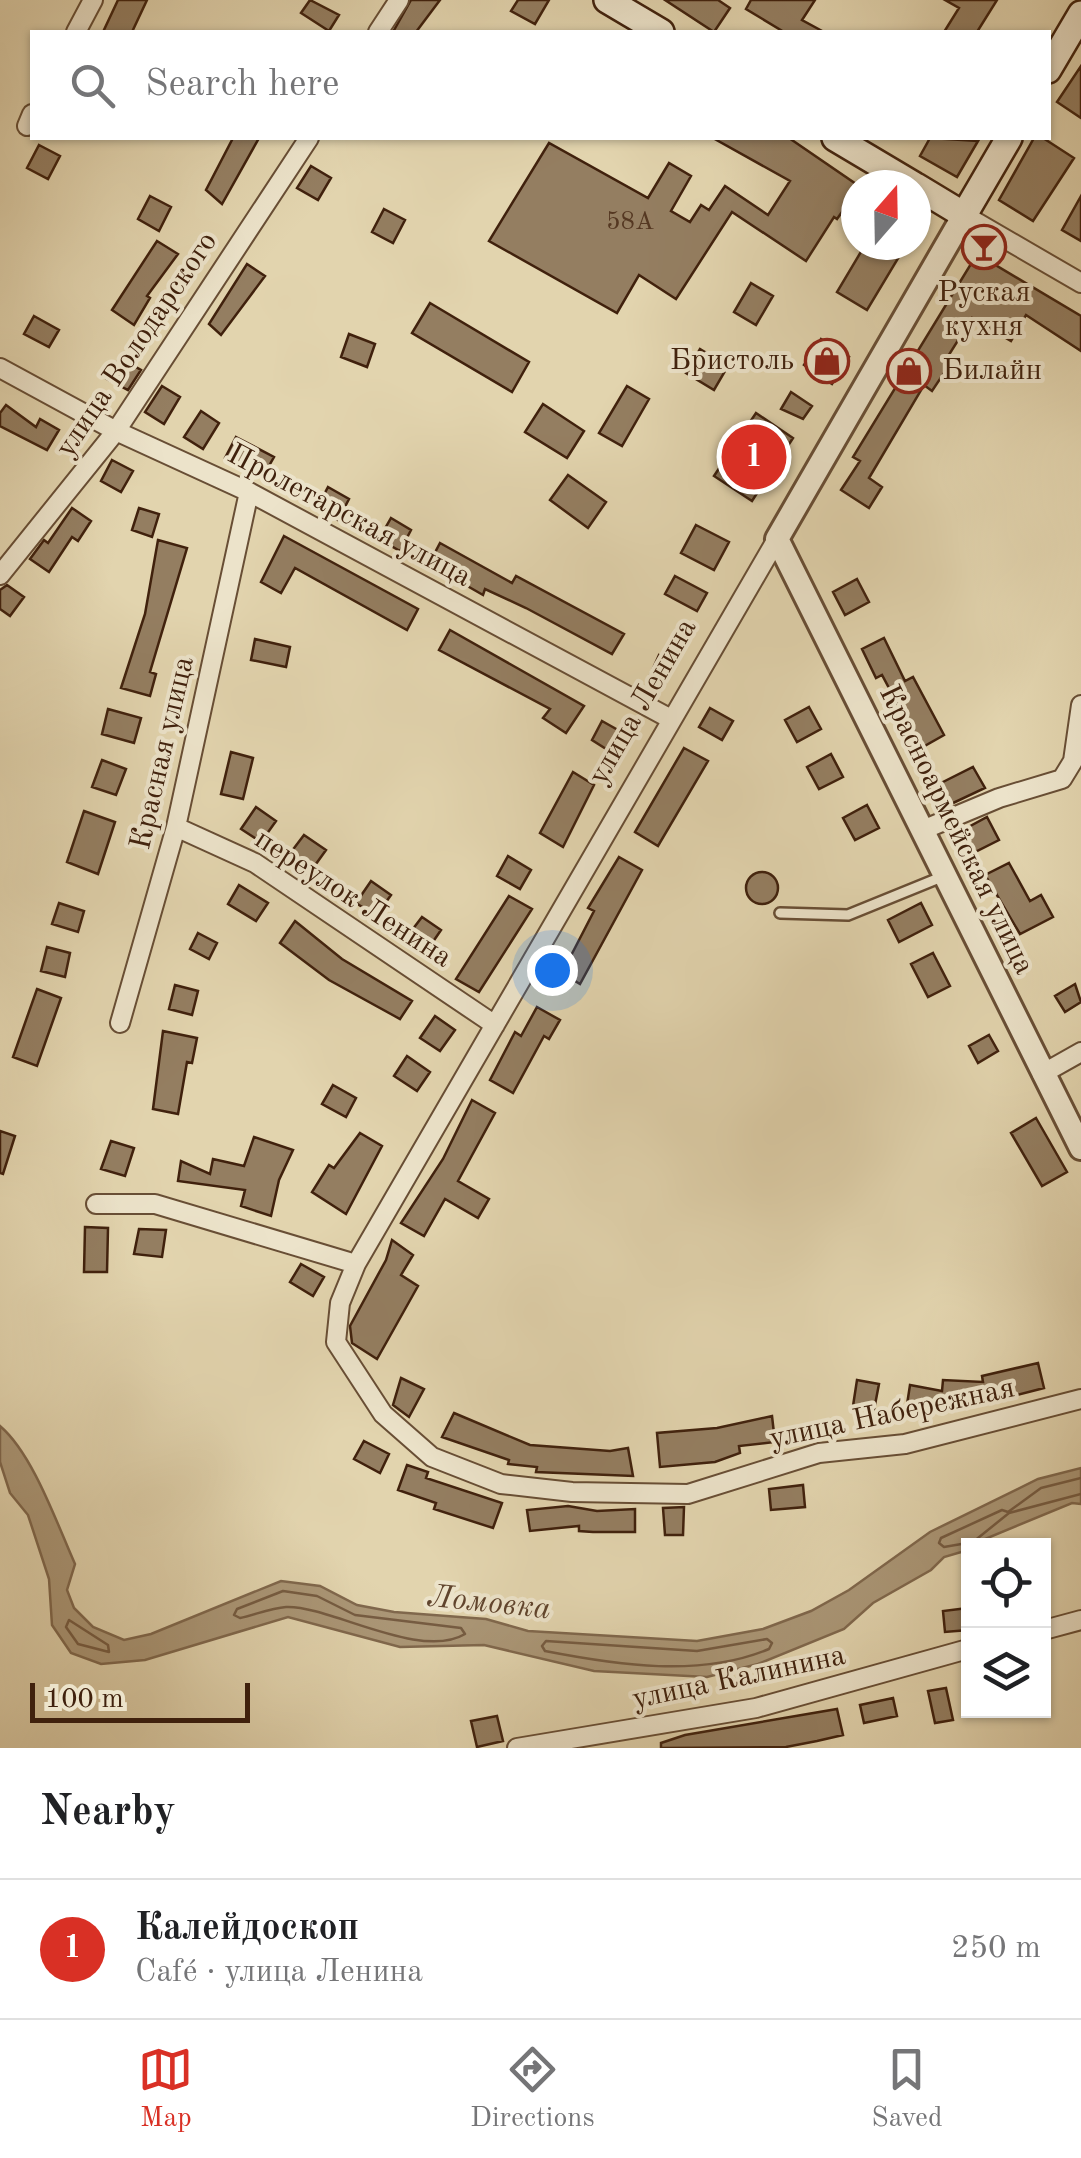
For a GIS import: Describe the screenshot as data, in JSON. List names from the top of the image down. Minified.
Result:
{"streets":{"main road":["улица Ленина"],"street":["улица Володарского","Пролетарская улица","Красная улица","Красноармейская улица","переулок Ленина","улица Набережная","улица Калинина"]},"crossings":[["улица Володарского","Пролетарская улица"],["Пролетарская улица","улица Ленина"],["Пролетарская улица","Красная улица"],["улица Ленина","Красноармейская улица"],["улица Ленина","переулок Ленина"],["улица Ленина","улица Набережная"],["Красная улица","переулок Ленина"]],"water":["Ломовка"],"places":{"bar":["Руская кухня"],"shop":["Бристоль","Билайн"]},"house_numbers":["58А"],"scale_bar":"100 m","north":"top","page":{"search":"Search here","pins":"1","scale":"100 m","heading":"Nearby","list":[{"mark":"1","name":"Калейдоскоп","note":"Café · улица Ленина","value":"250 m"}],"nav":["Map","Directions","Saved"]}}
